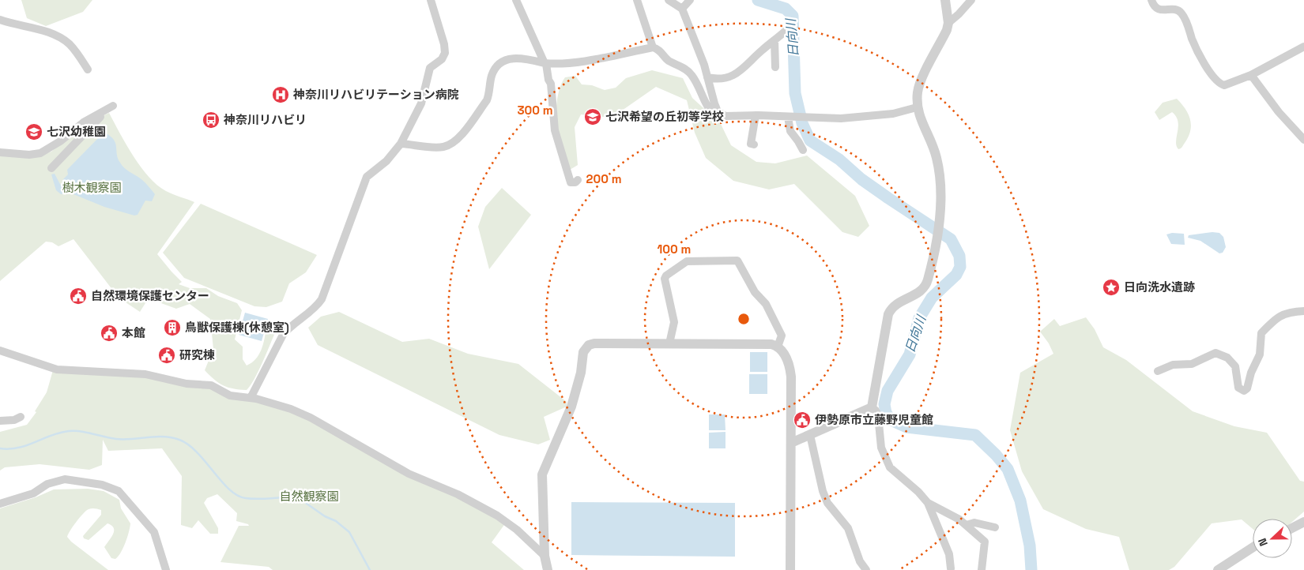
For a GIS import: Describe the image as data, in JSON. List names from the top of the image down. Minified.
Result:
{"water":["日向川"],"parks":["樹木観察園","自然観察園"],"places":{"hospital":["神奈川リハビリテーション病院"],"school or university":["七沢希望の丘初等学校","七沢幼稚園"],"bus stop":["神奈川リハビリ"],"place":["日向洗水遺跡"],"public building":["自然環境保護センター","本館","研究棟","伊勢原市立藤野児童館"],"building":["鳥獣保護棟(休憩室)"]},"north":"left","rings":["300 m","200 m","100 m"]}
